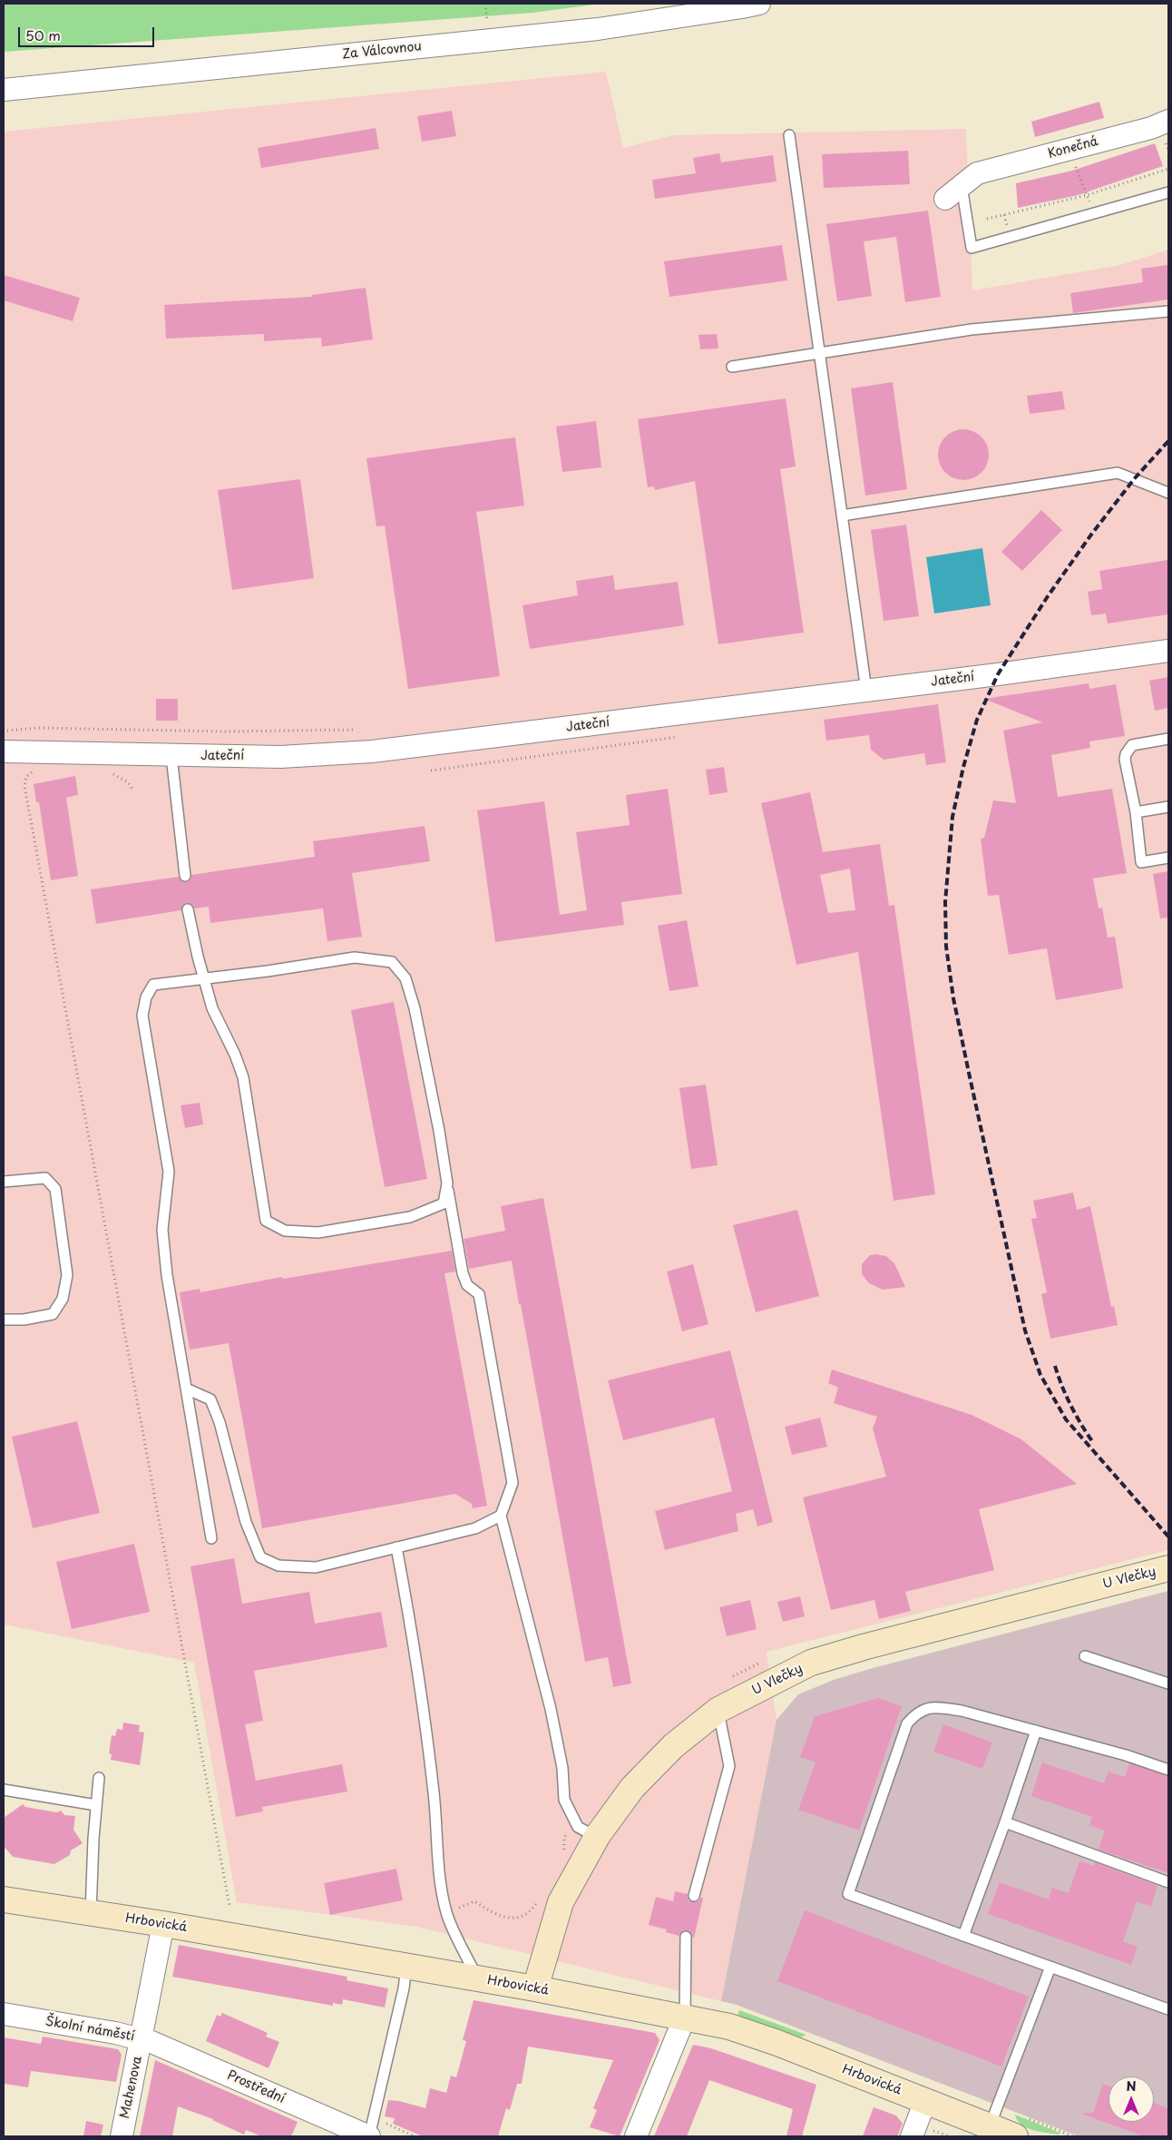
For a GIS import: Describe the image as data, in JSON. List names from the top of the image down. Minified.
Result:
{"streets":{"main road":["U Vlečky","Hrbovická"],"street":["Za Válcovnou","Konečná","Jateční","Školní náměstí","Mahenova","Prostřední"]},"crossings":[["U Vlečky","Hrbovická"],["Hrbovická","Školní náměstí"],["Školní náměstí","Mahenova"],["Školní náměstí","Prostřední"],["Mahenova","Prostřední"]],"scale_bar":"50 m","north":"top"}
